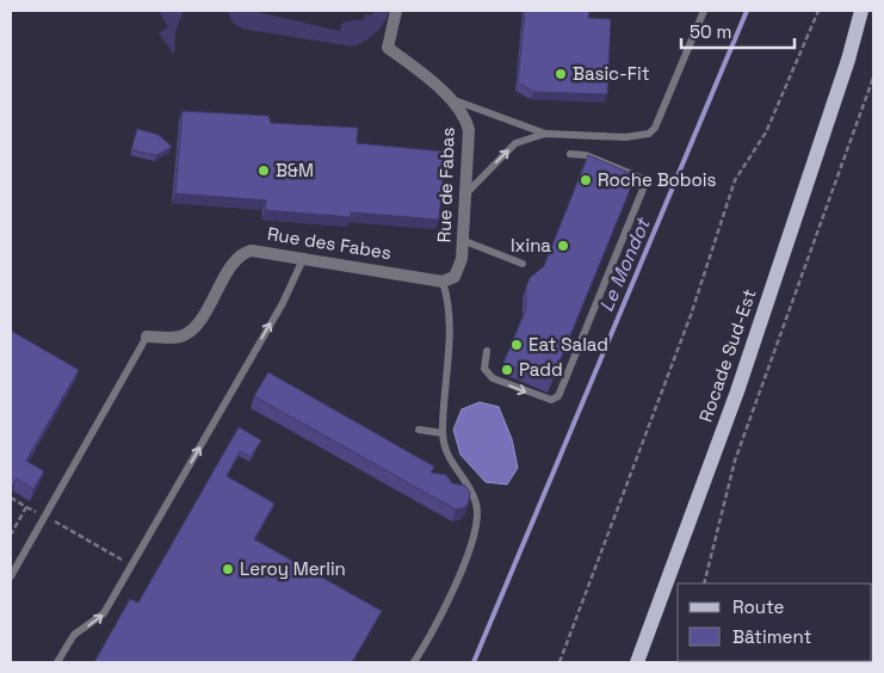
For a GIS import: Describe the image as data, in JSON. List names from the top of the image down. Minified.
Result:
{"streets":{"main road":["Rocade Sud-Est"],"street":["Rue de Fabas","Rue des Fabes"]},"crossings":[["Rue de Fabas","Rue des Fabes"]],"water":["Le Mondot"],"places":["Basic-Fit","B&M","Roche Bobois","Ixina","Eat Salad","Padd","Leroy Merlin"],"legend":["Route","Bâtiment"],"scale_bar":"50 m"}
